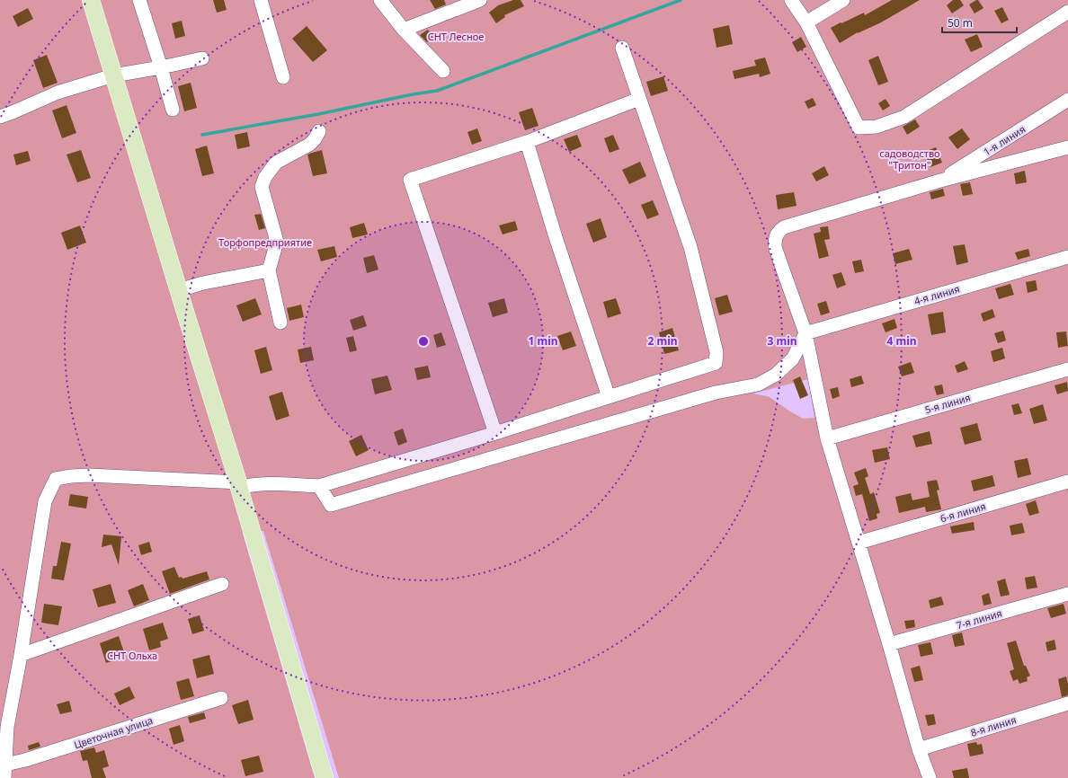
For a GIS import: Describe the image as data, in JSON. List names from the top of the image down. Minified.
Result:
{"streets":{"street":["1-я линия","4-я линия","5-я линия","6-я линия","7-я линия","8-я линия","Цветочная улица"]},"parks":["СНТ Лесное","садоводство \"Тритон\"","Торфопредприятие","СНТ Ольха"],"scale_bar":"50 m","rings":["1 min","2 min","3 min","4 min"]}
